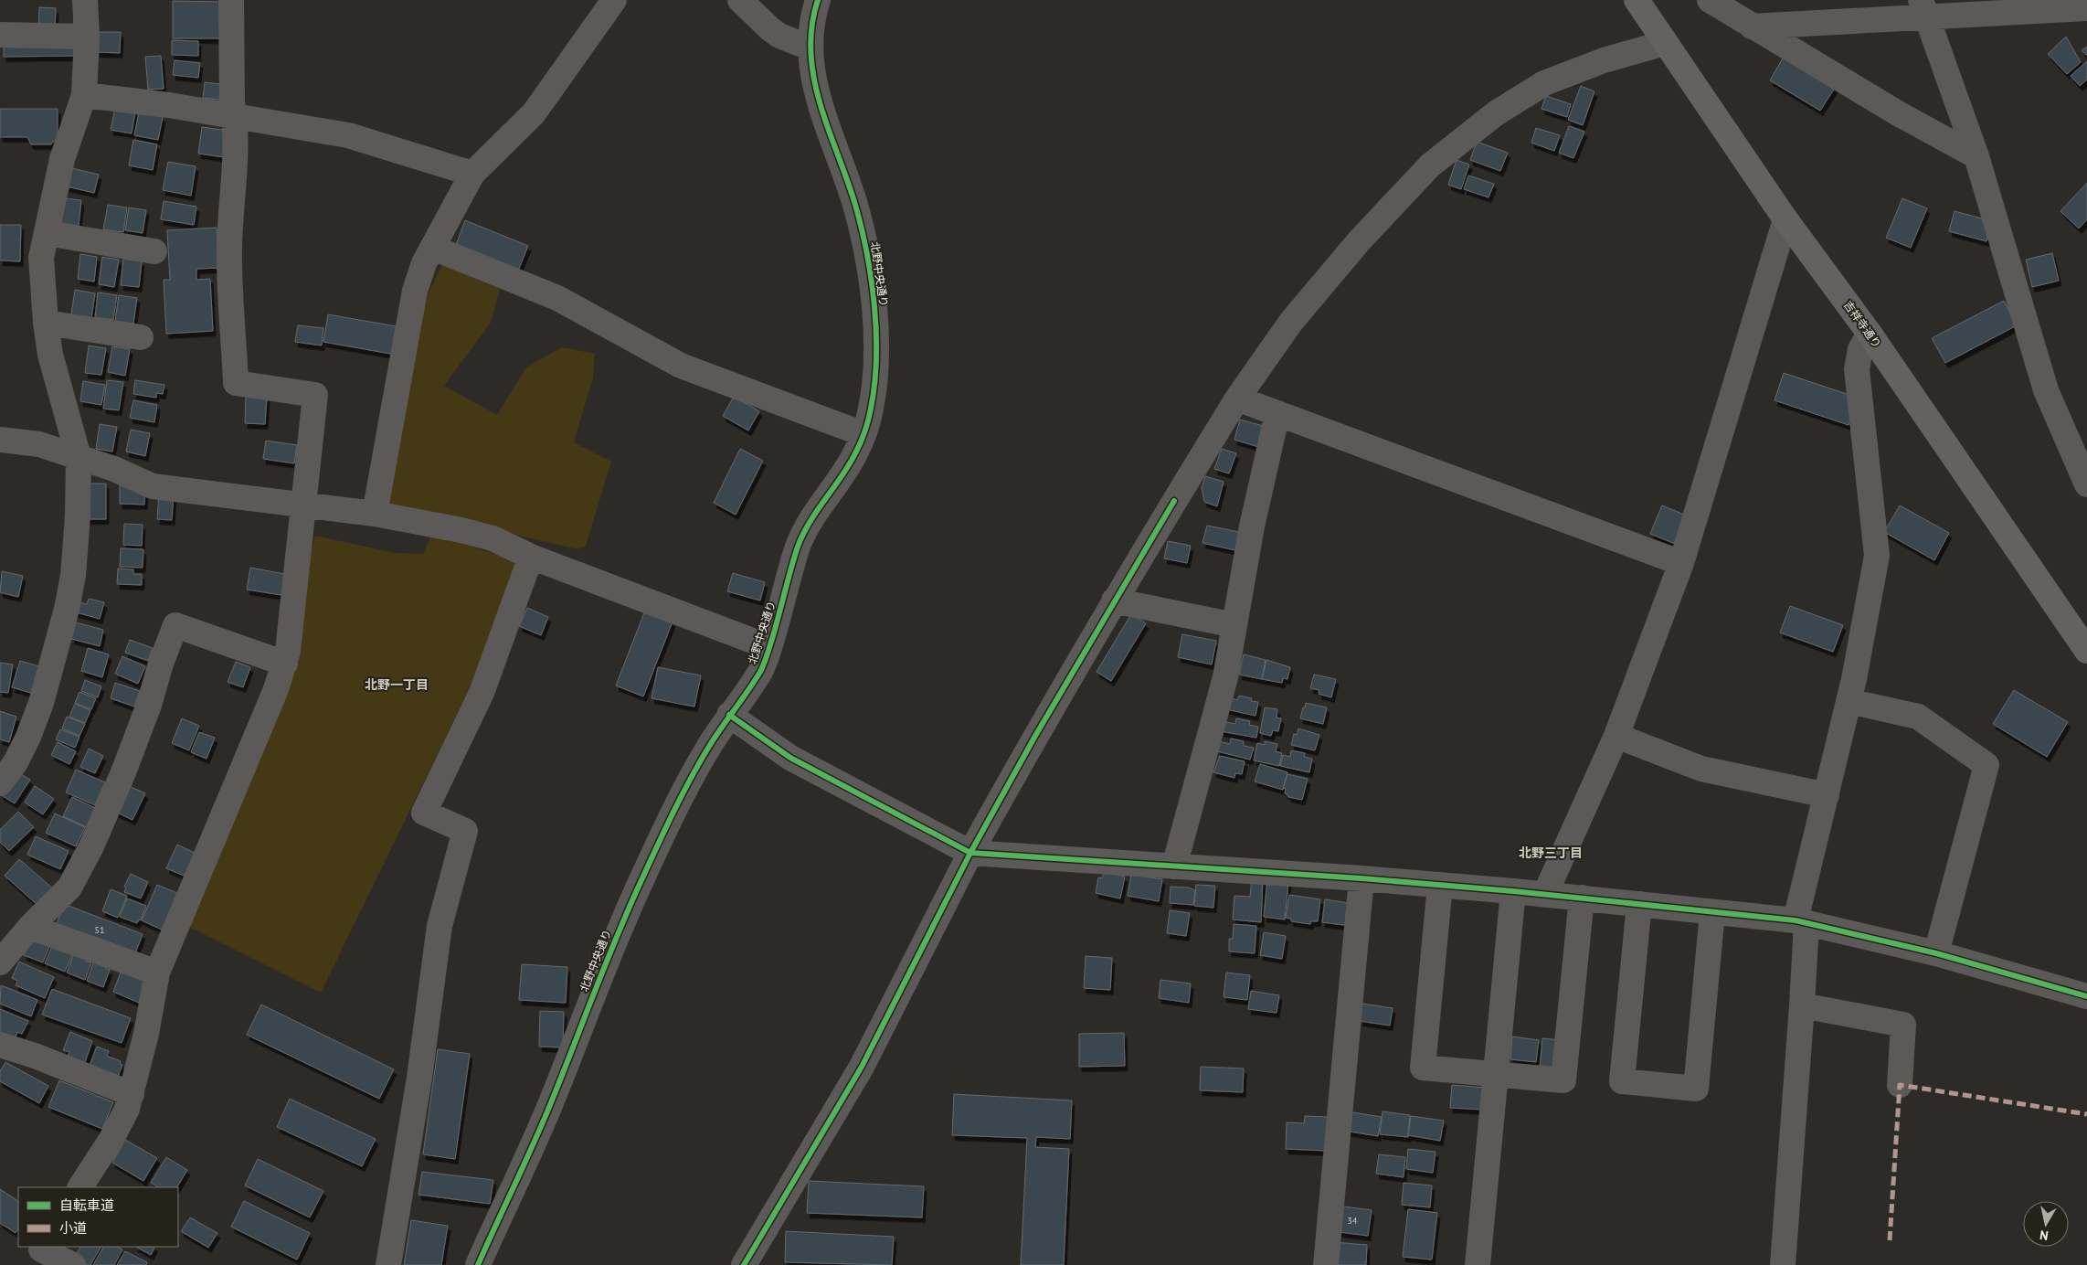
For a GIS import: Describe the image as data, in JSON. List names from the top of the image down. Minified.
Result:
{"streets":{"main road":["吉祥寺通り"],"street":["北野中央通り"]},"districts":["北野一丁目","北野三丁目"],"house_numbers":["51","34"],"legend":["自転車道","小道"],"north":"bottom"}
